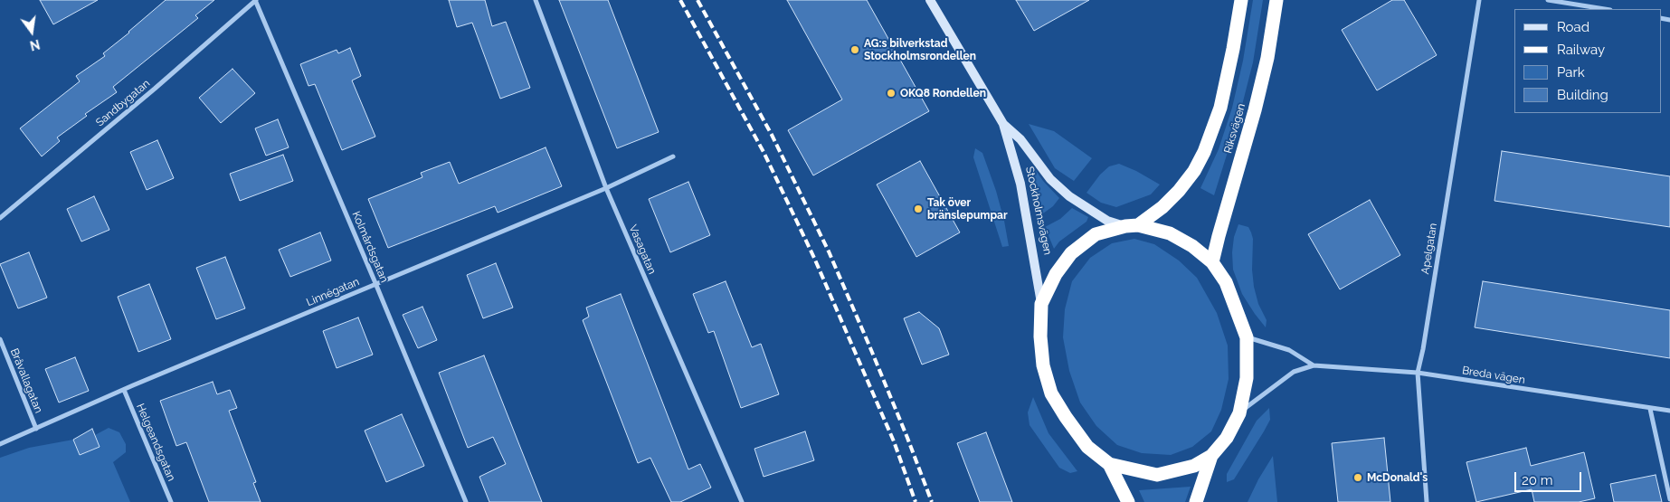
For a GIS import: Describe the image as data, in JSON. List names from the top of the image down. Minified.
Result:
{"streets":{"highway":["Riksvägen"],"main road":["Stockholmsvägen"],"street":["Sandbygatan","Kolmårdsgatan","Apelgatan","Vasagatan","Linnégatan","Breda vägen","Bråvallagatan","Helgeandsgatan"]},"crossings":[["Sandbygatan","Kolmårdsgatan"],["Riksvägen","Stockholmsvägen"],["Kolmårdsgatan","Linnégatan"],["Apelgatan","Breda vägen"],["Vasagatan","Linnégatan"],["Linnégatan","Bråvallagatan"],["Linnégatan","Helgeandsgatan"]],"places":["AG:s bilverkstad Stockholmsrondellen","OKQ8 Rondellen","Tak över bränslepumpar","McDonald's"],"legend":["Road","Railway","Park","Building"],"scale_bar":"20 m","north":"bottom"}
